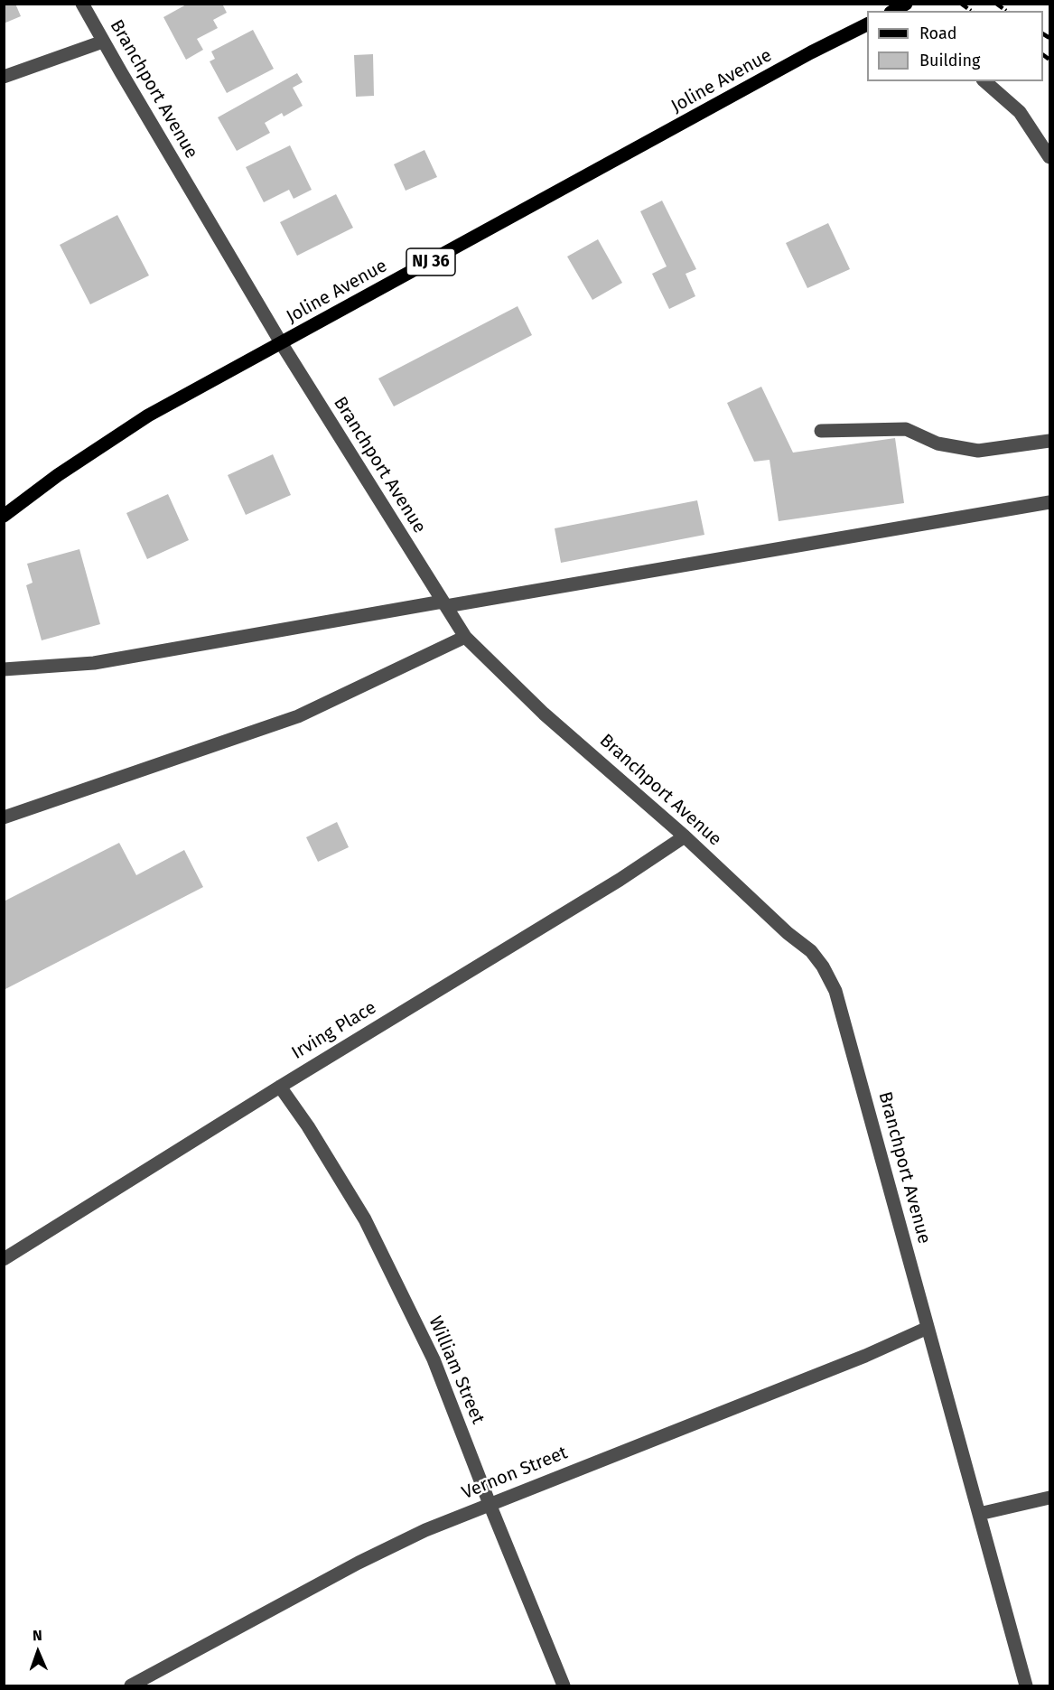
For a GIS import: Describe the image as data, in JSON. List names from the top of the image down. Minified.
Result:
{"streets":{"main road":["Joline Avenue","NJ 36"],"street":["Branchport Avenue","Irving Place","William Street","Vernon Street"]},"crossings":[["Joline Avenue","Branchport Avenue"],["Branchport Avenue","Irving Place"],["Branchport Avenue","Vernon Street"],["Irving Place","William Street"],["William Street","Vernon Street"]],"legend":["Road","Building"],"north":"top"}
